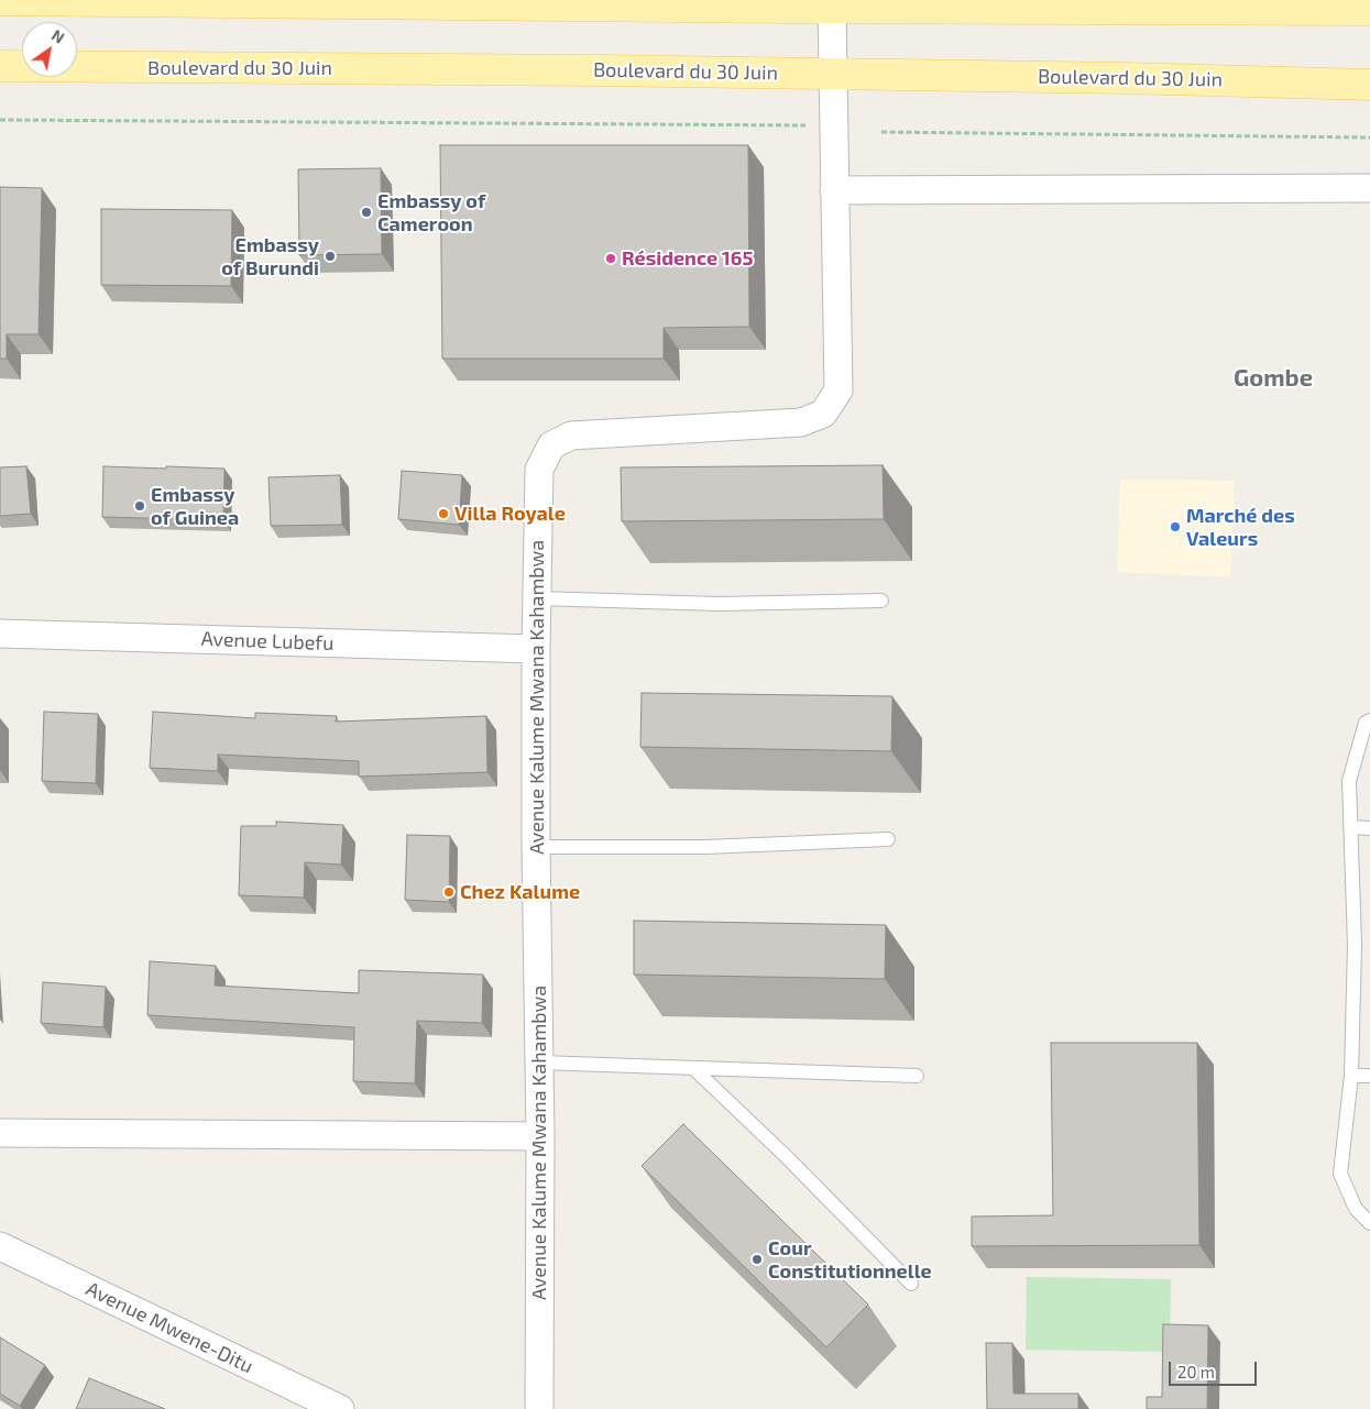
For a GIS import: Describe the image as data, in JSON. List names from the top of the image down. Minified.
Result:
{"streets":{"main road":["Boulevard du 30 Juin"],"street":["Avenue Lubefu","Avenue Kalume Mwana Kahambwa","Avenue Mwene-Ditu"]},"crossings":[["Boulevard du 30 Juin","Avenue Kalume Mwana Kahambwa"],["Avenue Lubefu","Avenue Kalume Mwana Kahambwa"]],"districts":["Gombe"],"places":["Embassy of Cameroon","Embassy of Burundi","Résidence 165","Embassy of Guinea","Villa Royale","Marché des Valeurs","Chez Kalume","Cour Constitutionnelle"],"scale_bar":"20 m","north":"top right"}
